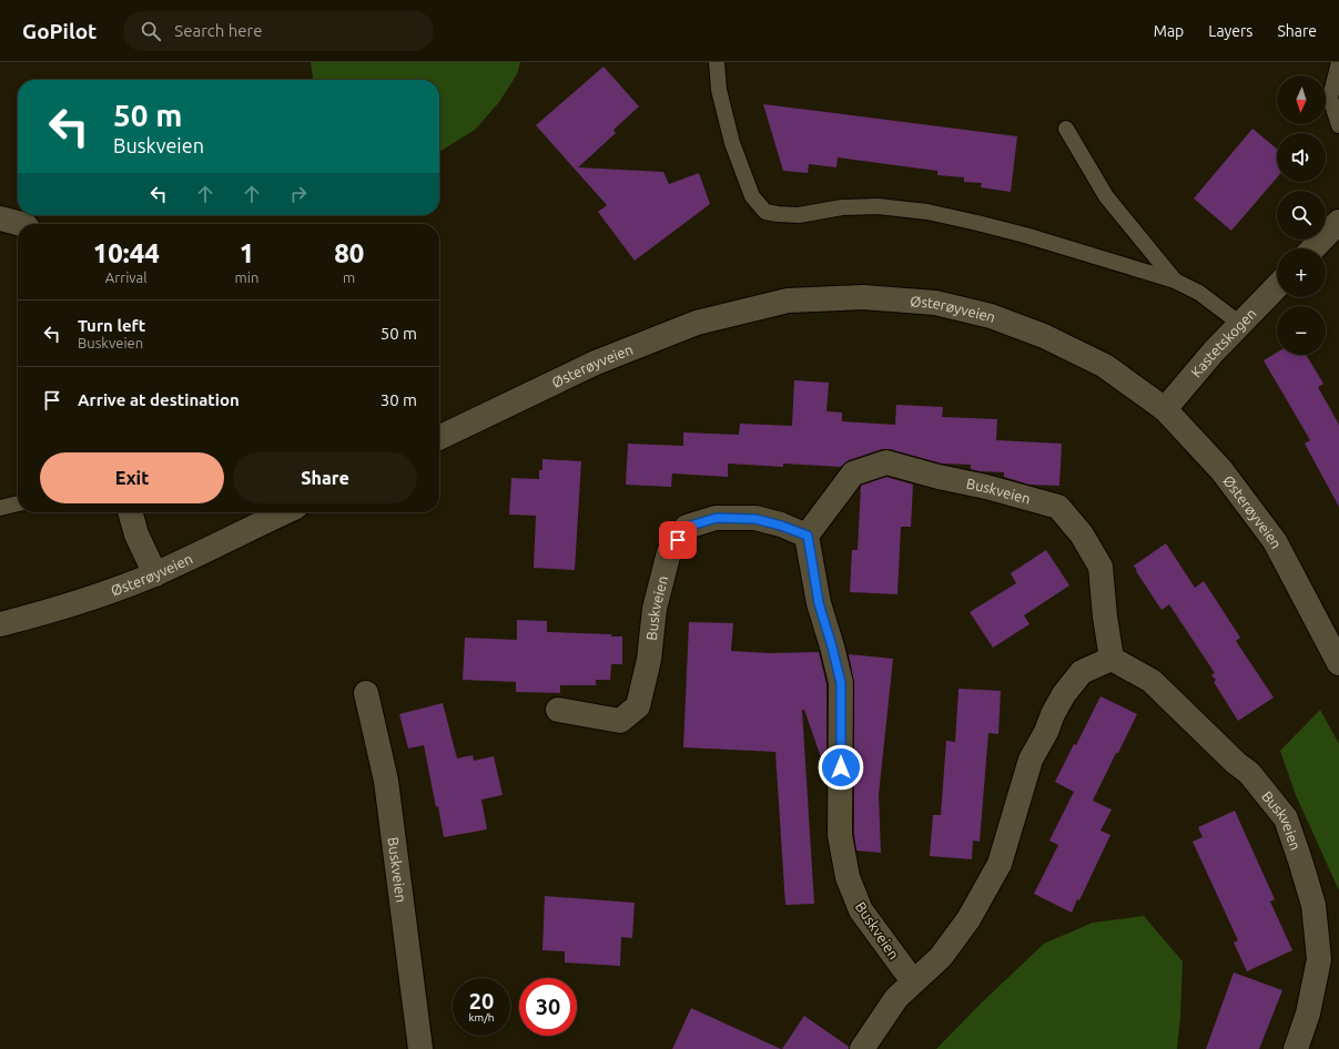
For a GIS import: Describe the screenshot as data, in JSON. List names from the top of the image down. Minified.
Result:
{"streets":{"street":["Østerøyveien","Kastetskogen","Buskveien"]},"crossings":[["Østerøyveien","Kastetskogen"]],"north":"bottom","page":{"header":"GoPilot","search":"Search here","nav":["Map","Layers","Share"],"map_buttons":["+","−"],"turn":["50 m","Buskveien"],"eta":["10:44","Arrival","1","min","80","m"],"list":[{"name":"Turn left","note":"Buskveien","value":"50 m"},{"name":"Arrive at destination","value":"30 m"}],"buttons":["Exit","Share"],"speed":"20 km/h","limit":"30"}}
